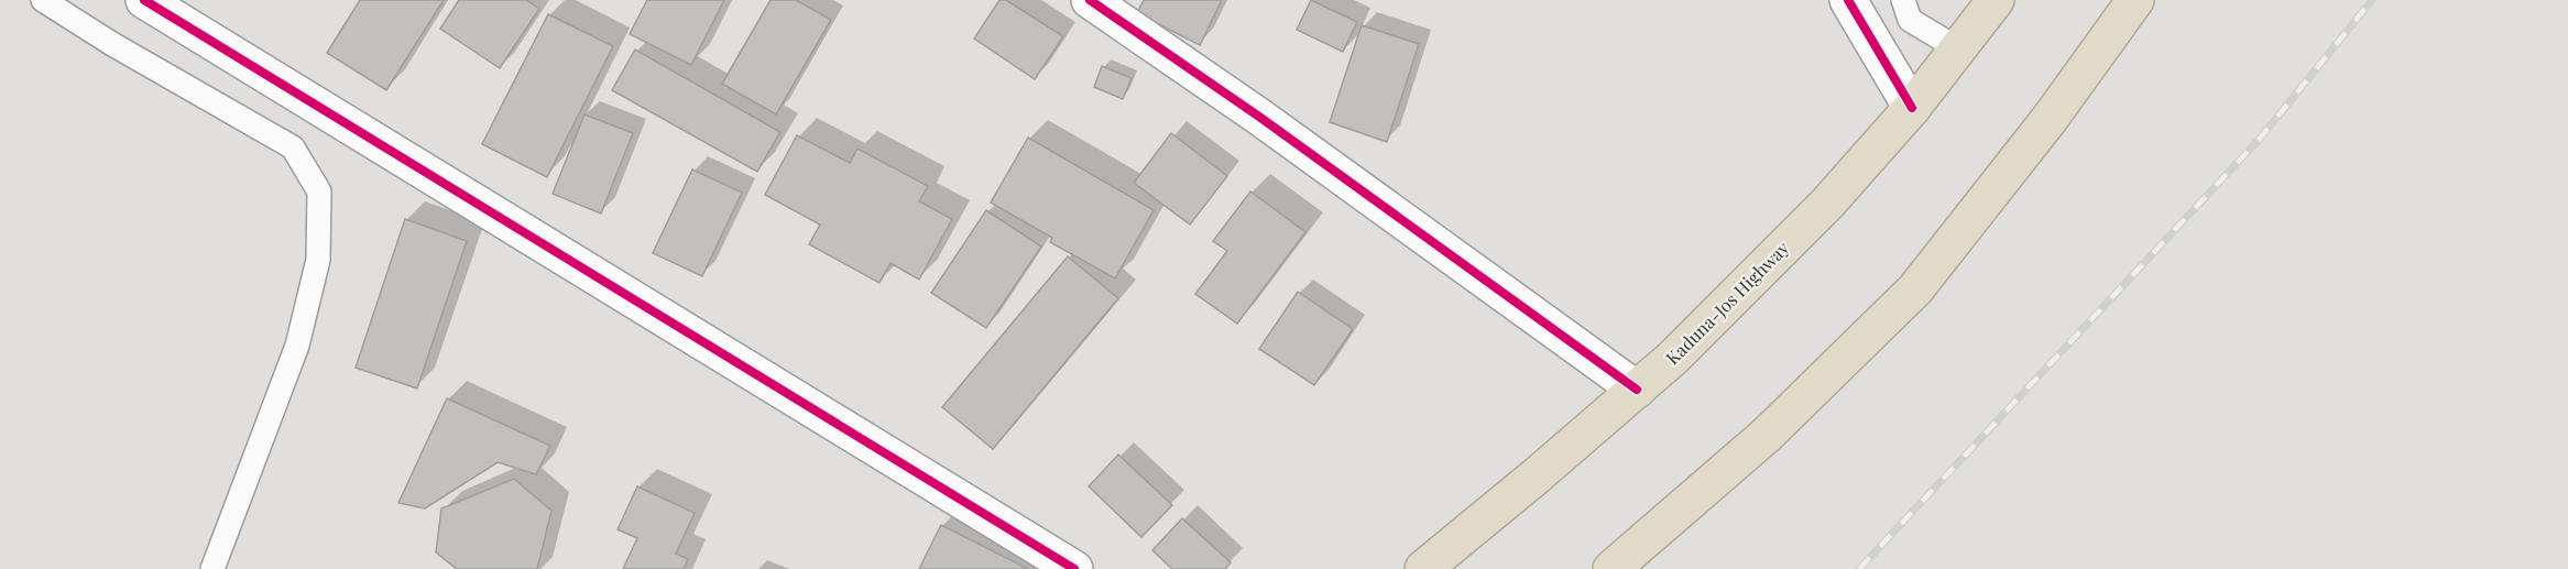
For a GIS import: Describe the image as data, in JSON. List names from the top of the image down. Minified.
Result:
{"streets":{"highway":["Kaduna-Jos Highway"]}}
